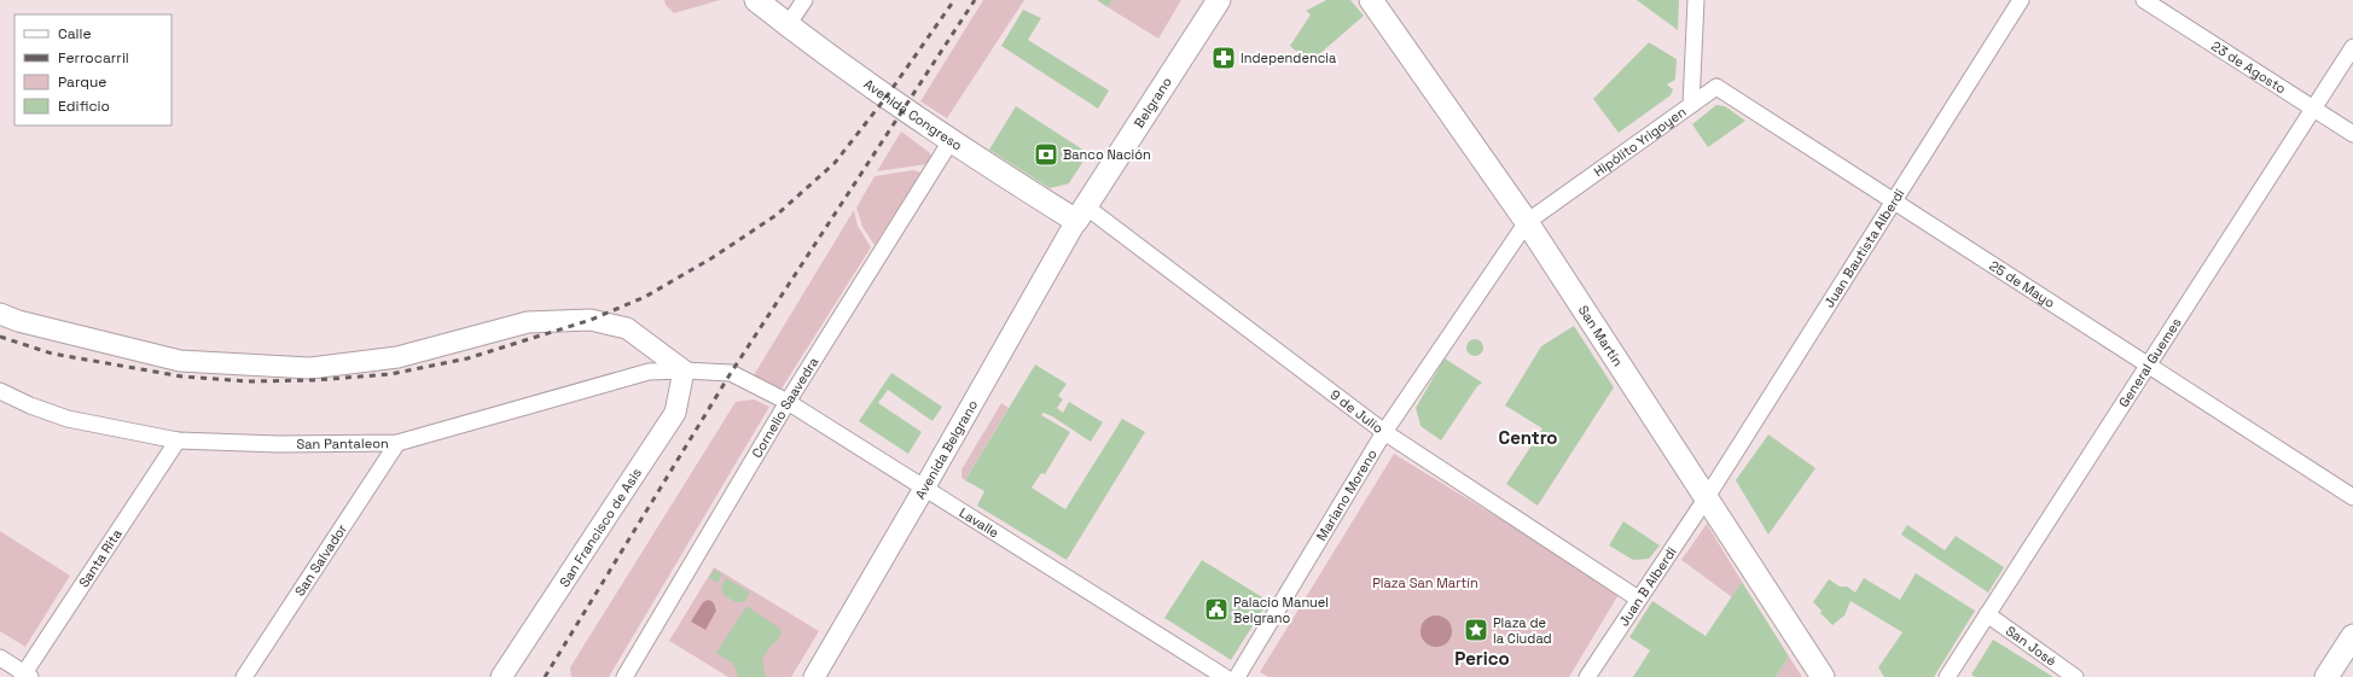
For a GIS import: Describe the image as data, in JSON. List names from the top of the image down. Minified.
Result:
{"streets":{"main road":["Belgrano","Avenida Congreso","San Martín"],"street":["23 de Agosto","Hipólito Yrigoyen","Juan Bautista Alberdi","25 de Mayo","General Guemes","Cornelio Saavedra","9 de Julio","San Pantaleon","Avenida Belgrano","Mariano Moreno","Lavalle","San Francisco de Asis","Santa Rita","San Salvador","Juan B Alberdi","San José"]},"crossings":[["23 de Agosto","General Guemes"],["Belgrano","Avenida Congreso"],["Belgrano","9 de Julio"],["Belgrano","Avenida Belgrano"],["Avenida Congreso","Cornelio Saavedra"],["Avenida Congreso","9 de Julio"],["Avenida Congreso","Avenida Belgrano"],["Hipólito Yrigoyen","25 de Mayo"],["Hipólito Yrigoyen","San Martín"],["Hipólito Yrigoyen","Mariano Moreno"],["Juan Bautista Alberdi","25 de Mayo"],["Juan Bautista Alberdi","San Martín"],["Juan Bautista Alberdi","Juan B Alberdi"],["25 de Mayo","General Guemes"],["San Martín","Mariano Moreno"],["San Martín","Juan B Alberdi"],["General Guemes","San José"],["Cornelio Saavedra","Lavalle"],["9 de Julio","Avenida Belgrano"],["9 de Julio","Mariano Moreno"],["9 de Julio","Juan B Alberdi"],["San Pantaleon","Lavalle"],["San Pantaleon","San Francisco de Asis"],["San Pantaleon","Santa Rita"],["San Pantaleon","San Salvador"],["Avenida Belgrano","Lavalle"]],"districts":["Centro","Perico"],"parks":["Plaza San Martín"],"places":{"pharmacy":["Independencia"],"bank":["Banco Nación"],"public building":["Palacio Manuel Belgrano"],"place":["Plaza de la Ciudad"]},"legend":["Calle","Ferrocarril","Parque","Edificio"]}
